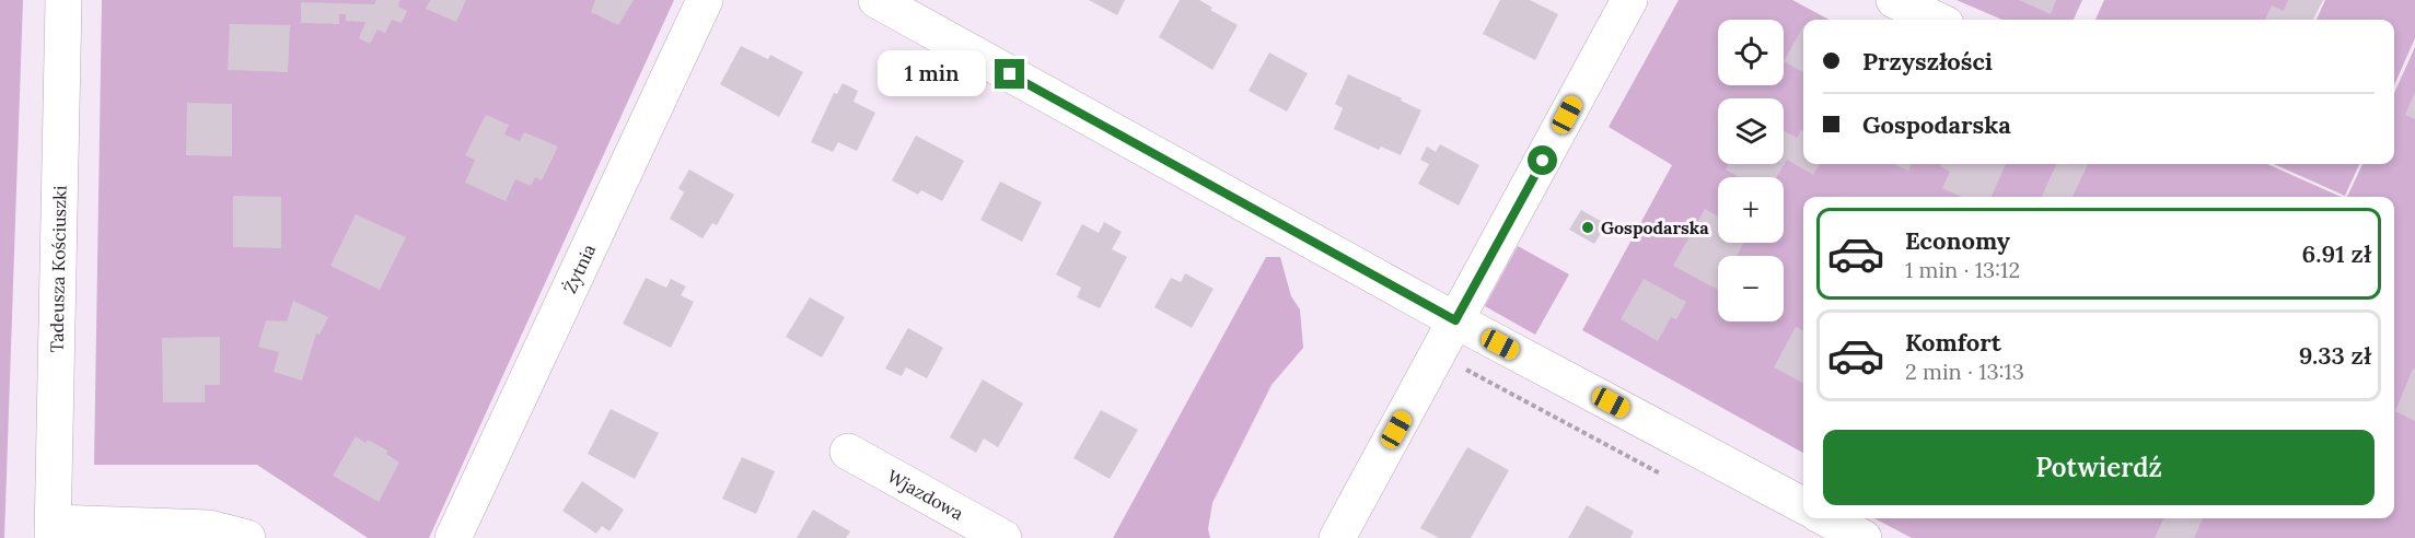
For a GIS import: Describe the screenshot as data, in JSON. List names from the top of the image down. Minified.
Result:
{"streets":{"street":["Tadeusza Kościuszki","Żytnia","Wjazdowa"]},"places":["Gospodarska"],"page":{"map_buttons":["+","−"],"banner":["Przyszłości","Gospodarska"],"bubble":"1 min","list":[{"name":"Economy","note":"1 min · 13:12","value":"6.91 zł"},{"name":"Komfort","note":"2 min · 13:13","value":"9.33 zł"}],"buttons":"Potwierdź"}}
